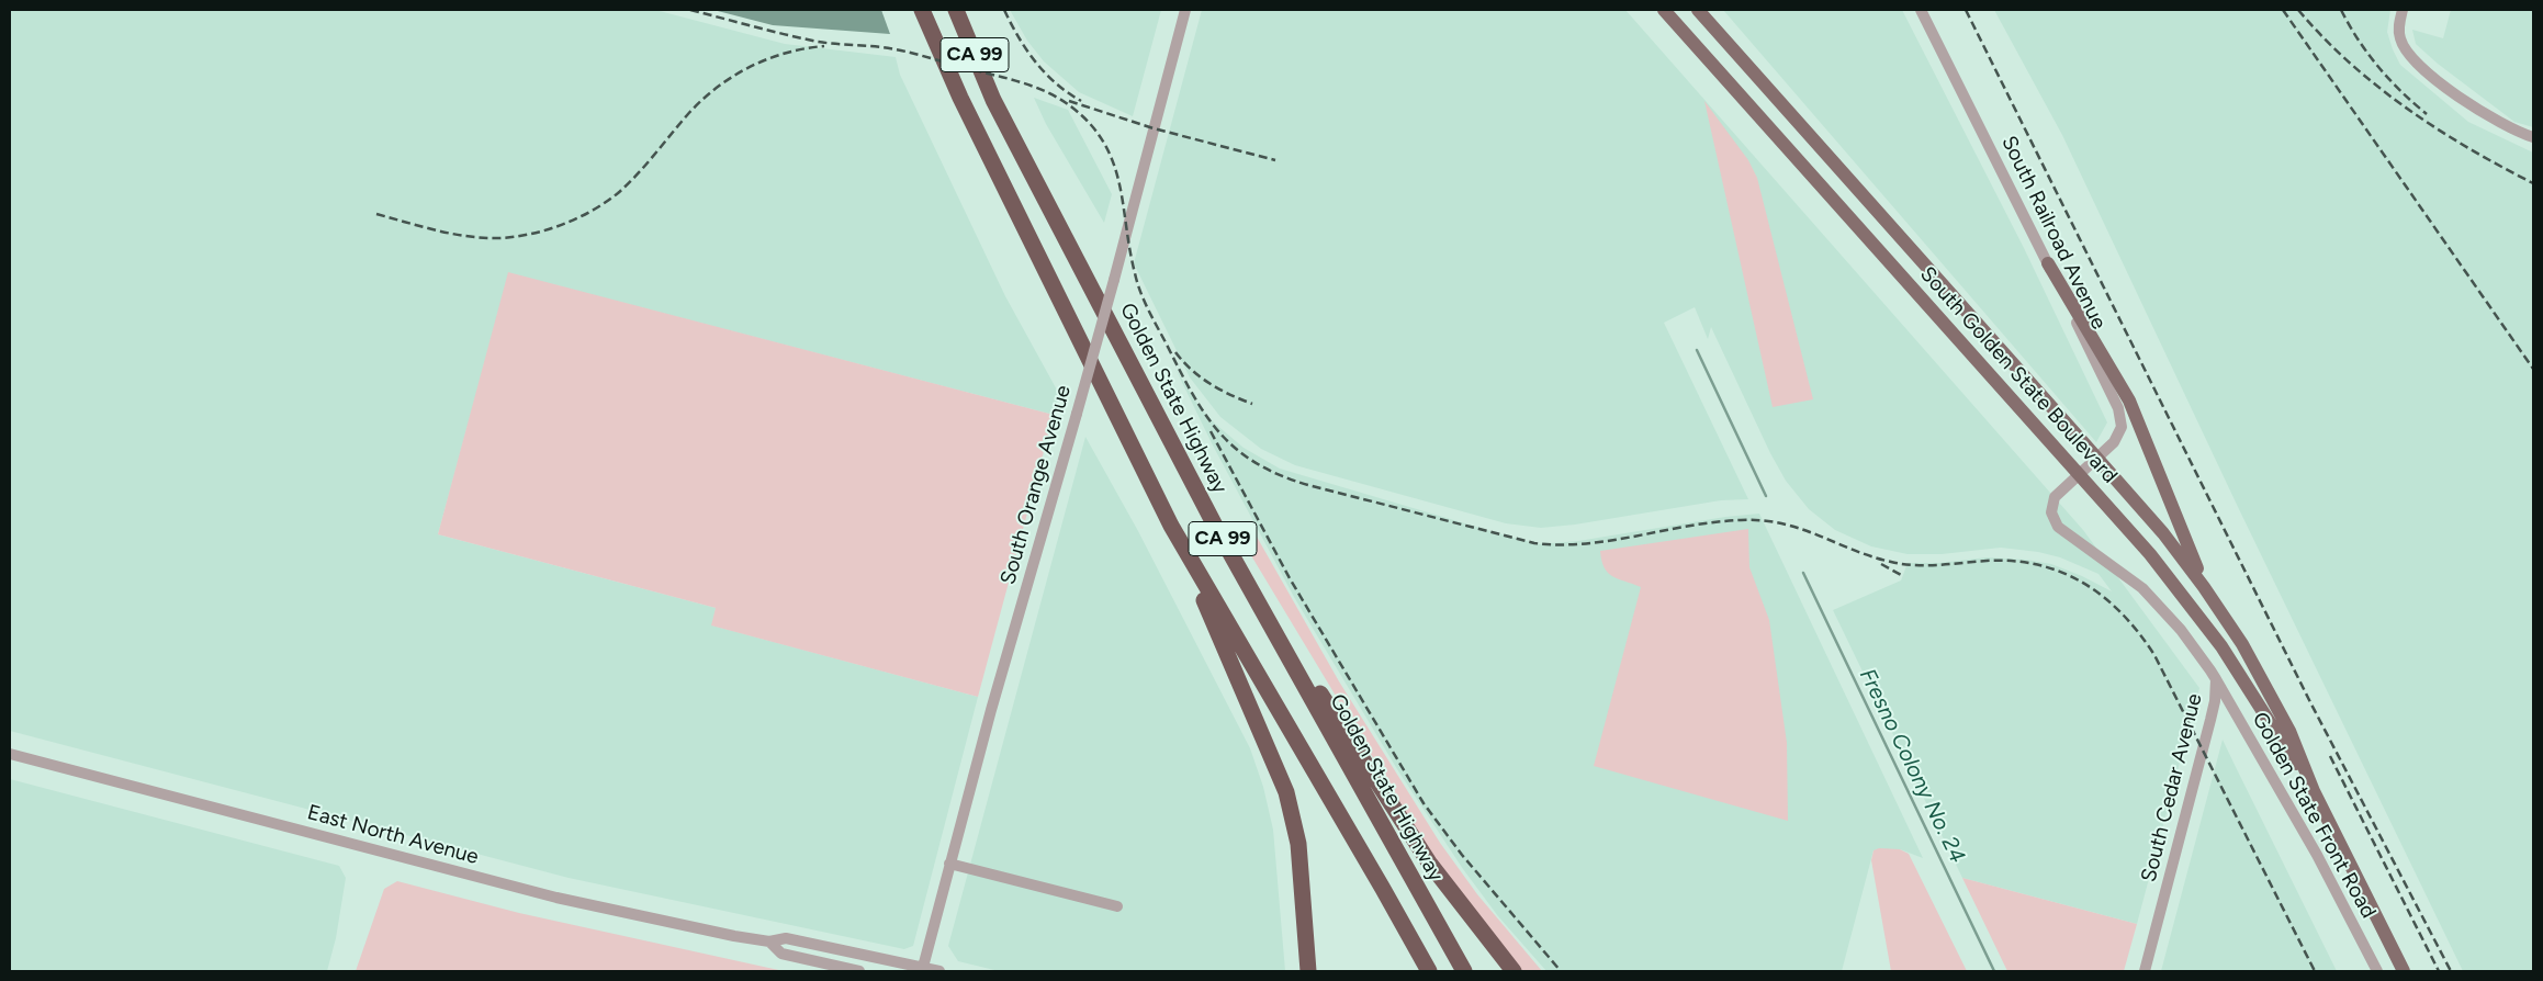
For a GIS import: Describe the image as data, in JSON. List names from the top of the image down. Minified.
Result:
{"streets":{"highway":["CA 99","Golden State Highway"],"main road":["South Golden State Boulevard"],"street":["South Railroad Avenue","South Orange Avenue","South Cedar Avenue","Golden State Front Road","East North Avenue"]},"crossings":[["South Railroad Avenue","South Golden State Boulevard"],["South Railroad Avenue","South Cedar Avenue"],["South Golden State Boulevard","South Cedar Avenue"],["South Orange Avenue","East North Avenue"],["South Cedar Avenue","Golden State Front Road"]],"water":["Fresno Colony No. 24"]}
